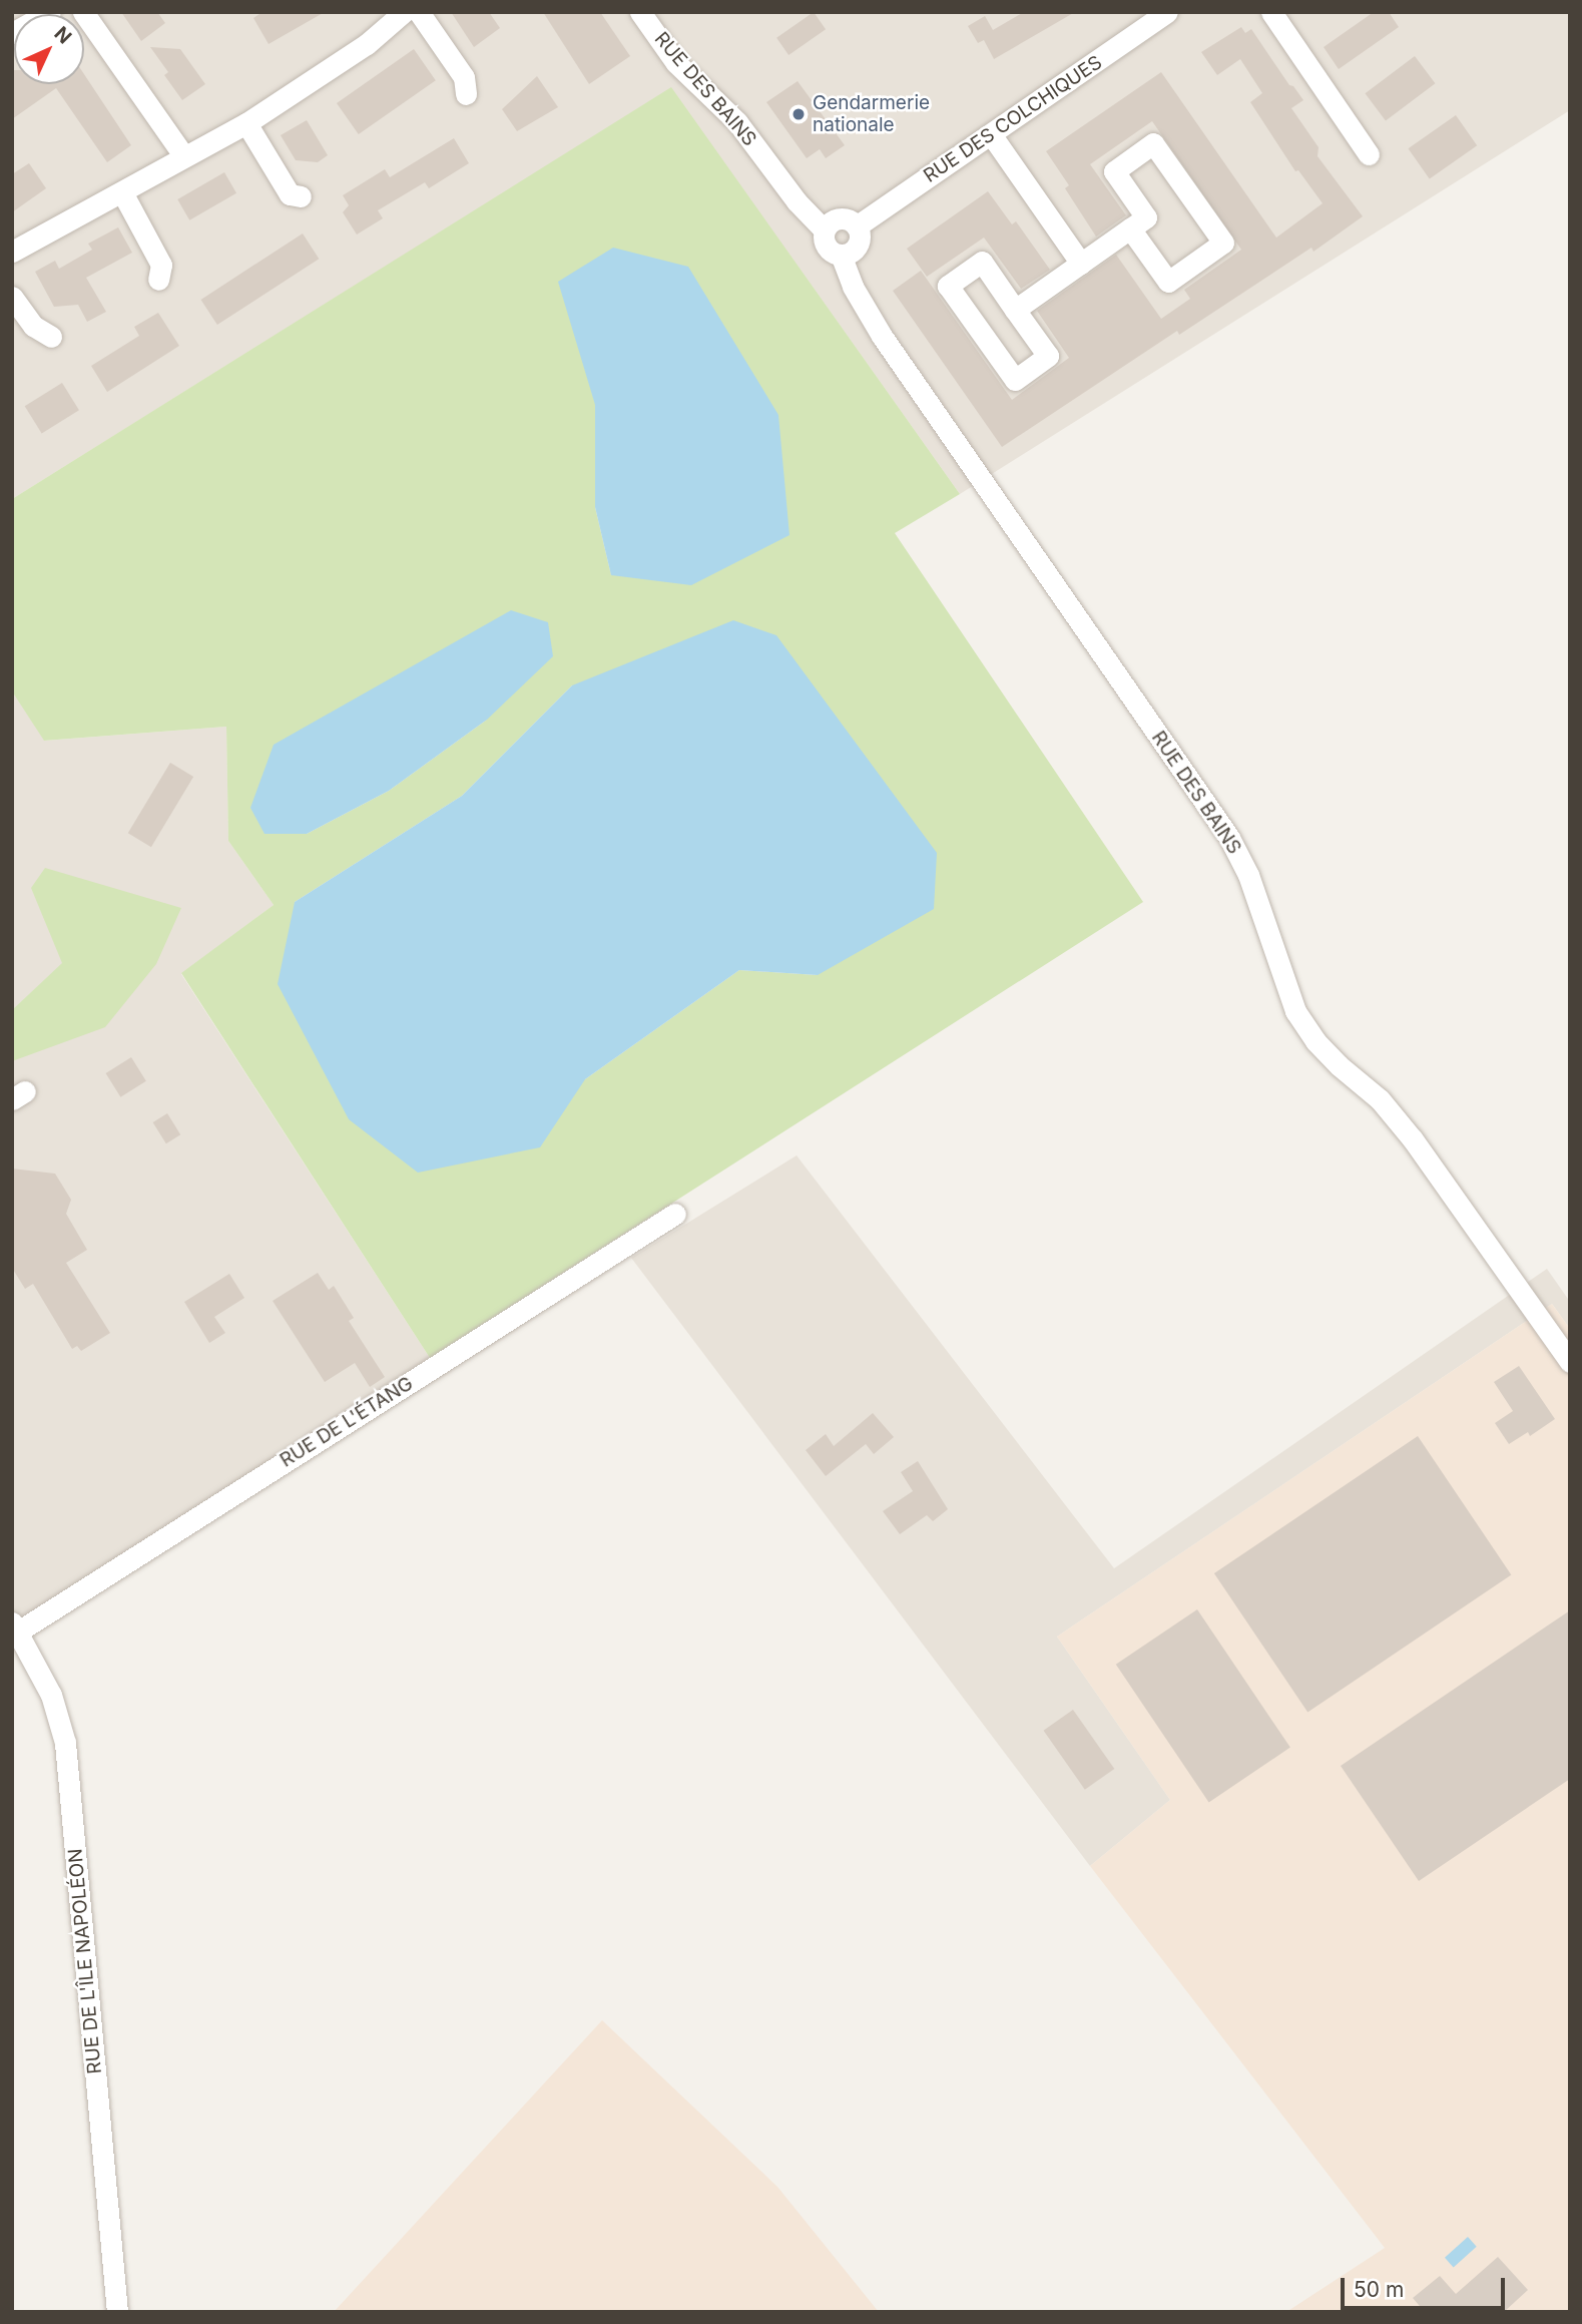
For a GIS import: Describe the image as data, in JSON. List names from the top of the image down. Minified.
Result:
{"streets":{"street":["RUE DES BAINS","RUE DES COLCHIQUES","RUE DE L'ÉTANG","RUE DE L'ÎLE NAPOLÉON"]},"crossings":[["RUE DES BAINS","RUE DES COLCHIQUES"],["RUE DE L'ÉTANG","RUE DE L'ÎLE NAPOLÉON"]],"places":["Gendarmerie nationale"],"scale_bar":"50 m","north":"top right"}
